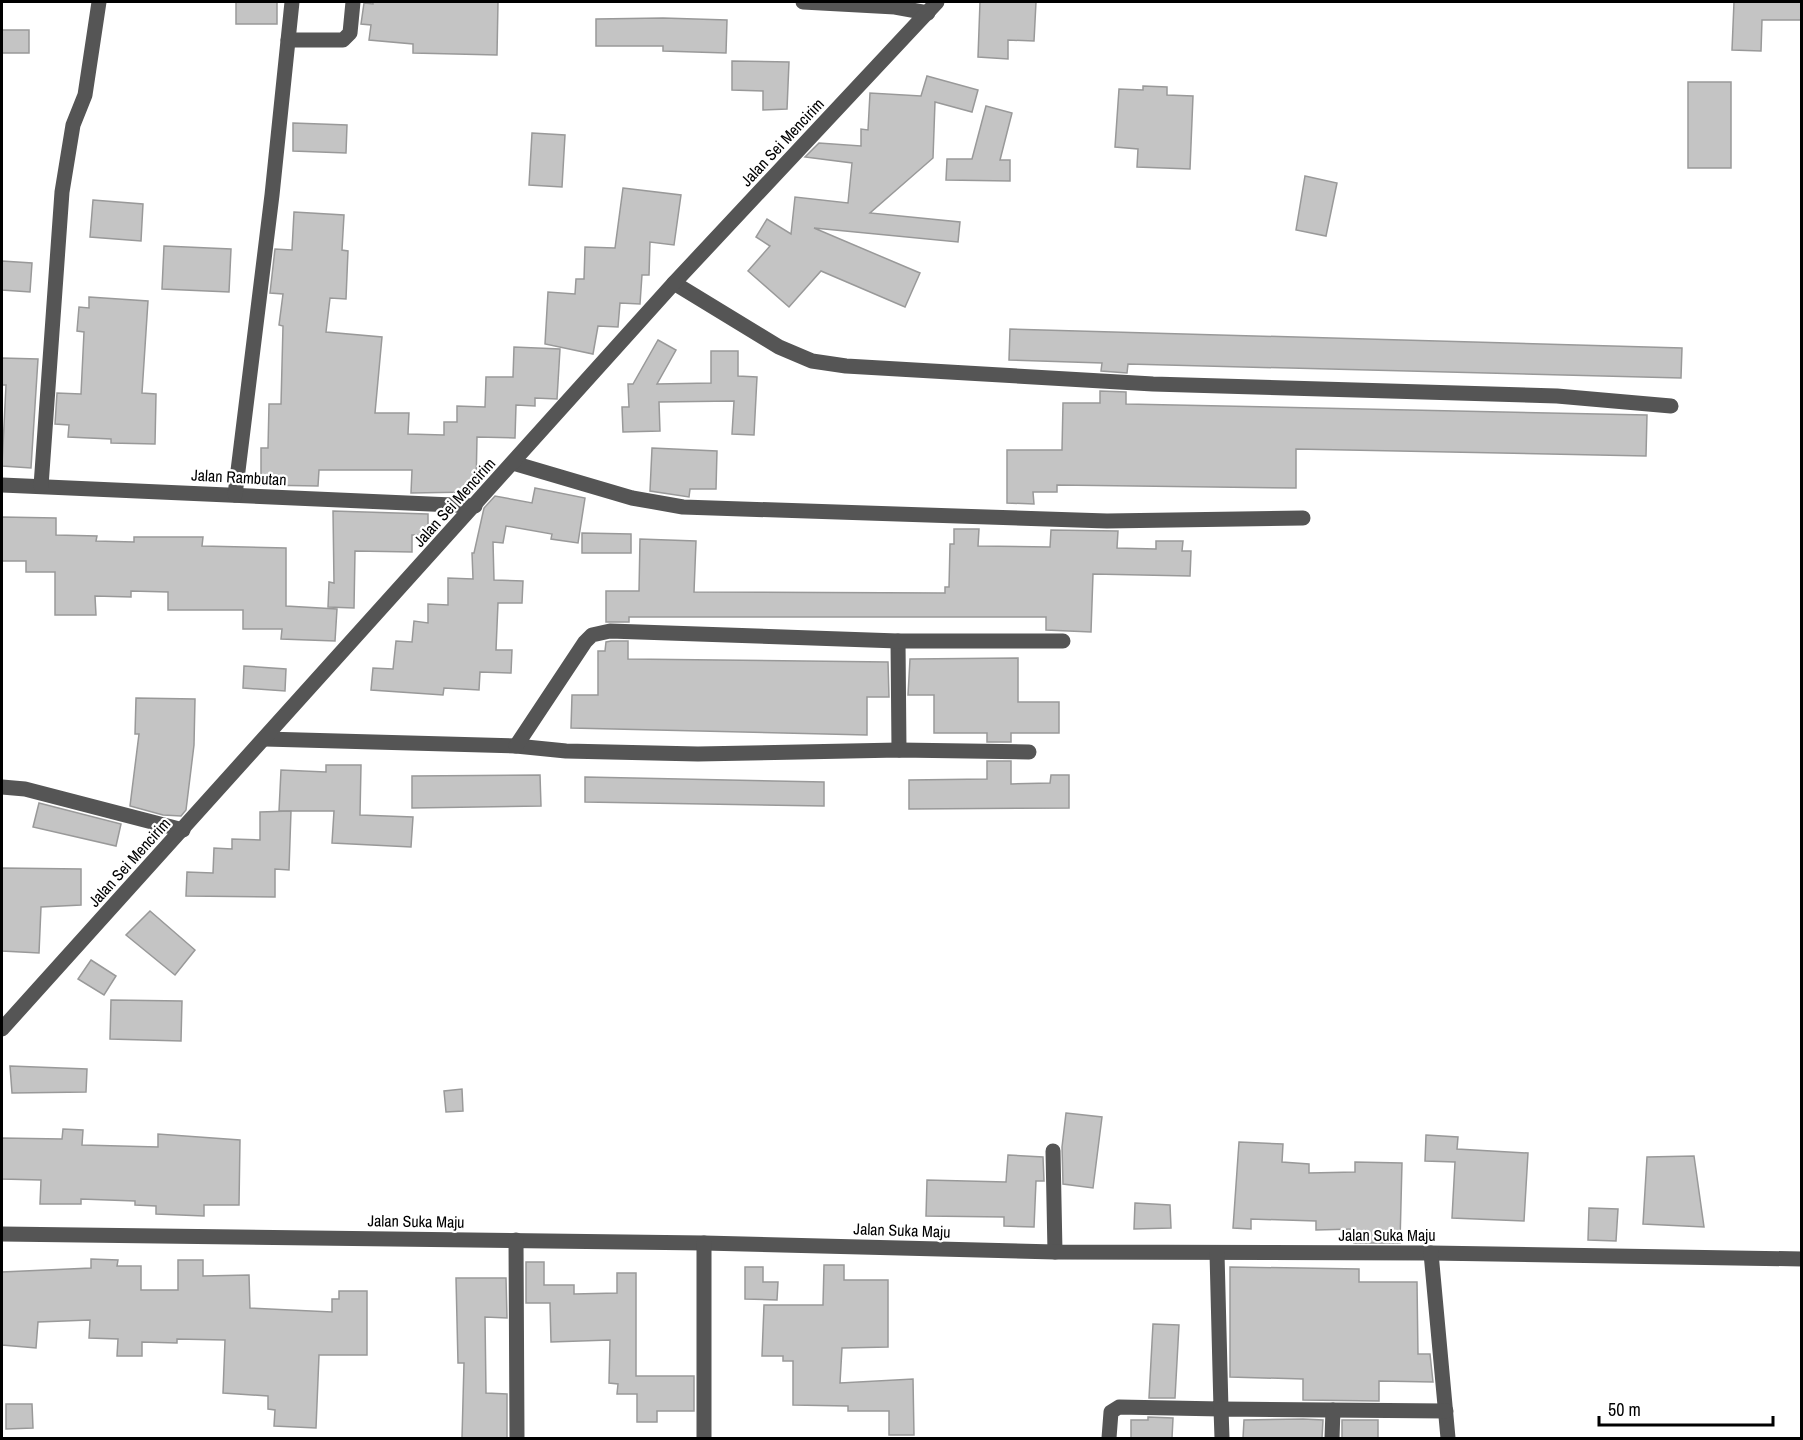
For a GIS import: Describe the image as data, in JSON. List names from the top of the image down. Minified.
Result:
{"streets":{"street":["Jalan Sei Mencirim","Jalan Rambutan","Jalan Suka Maju"]},"crossings":[["Jalan Sei Mencirim","Jalan Rambutan"]],"scale_bar":"50 m"}
